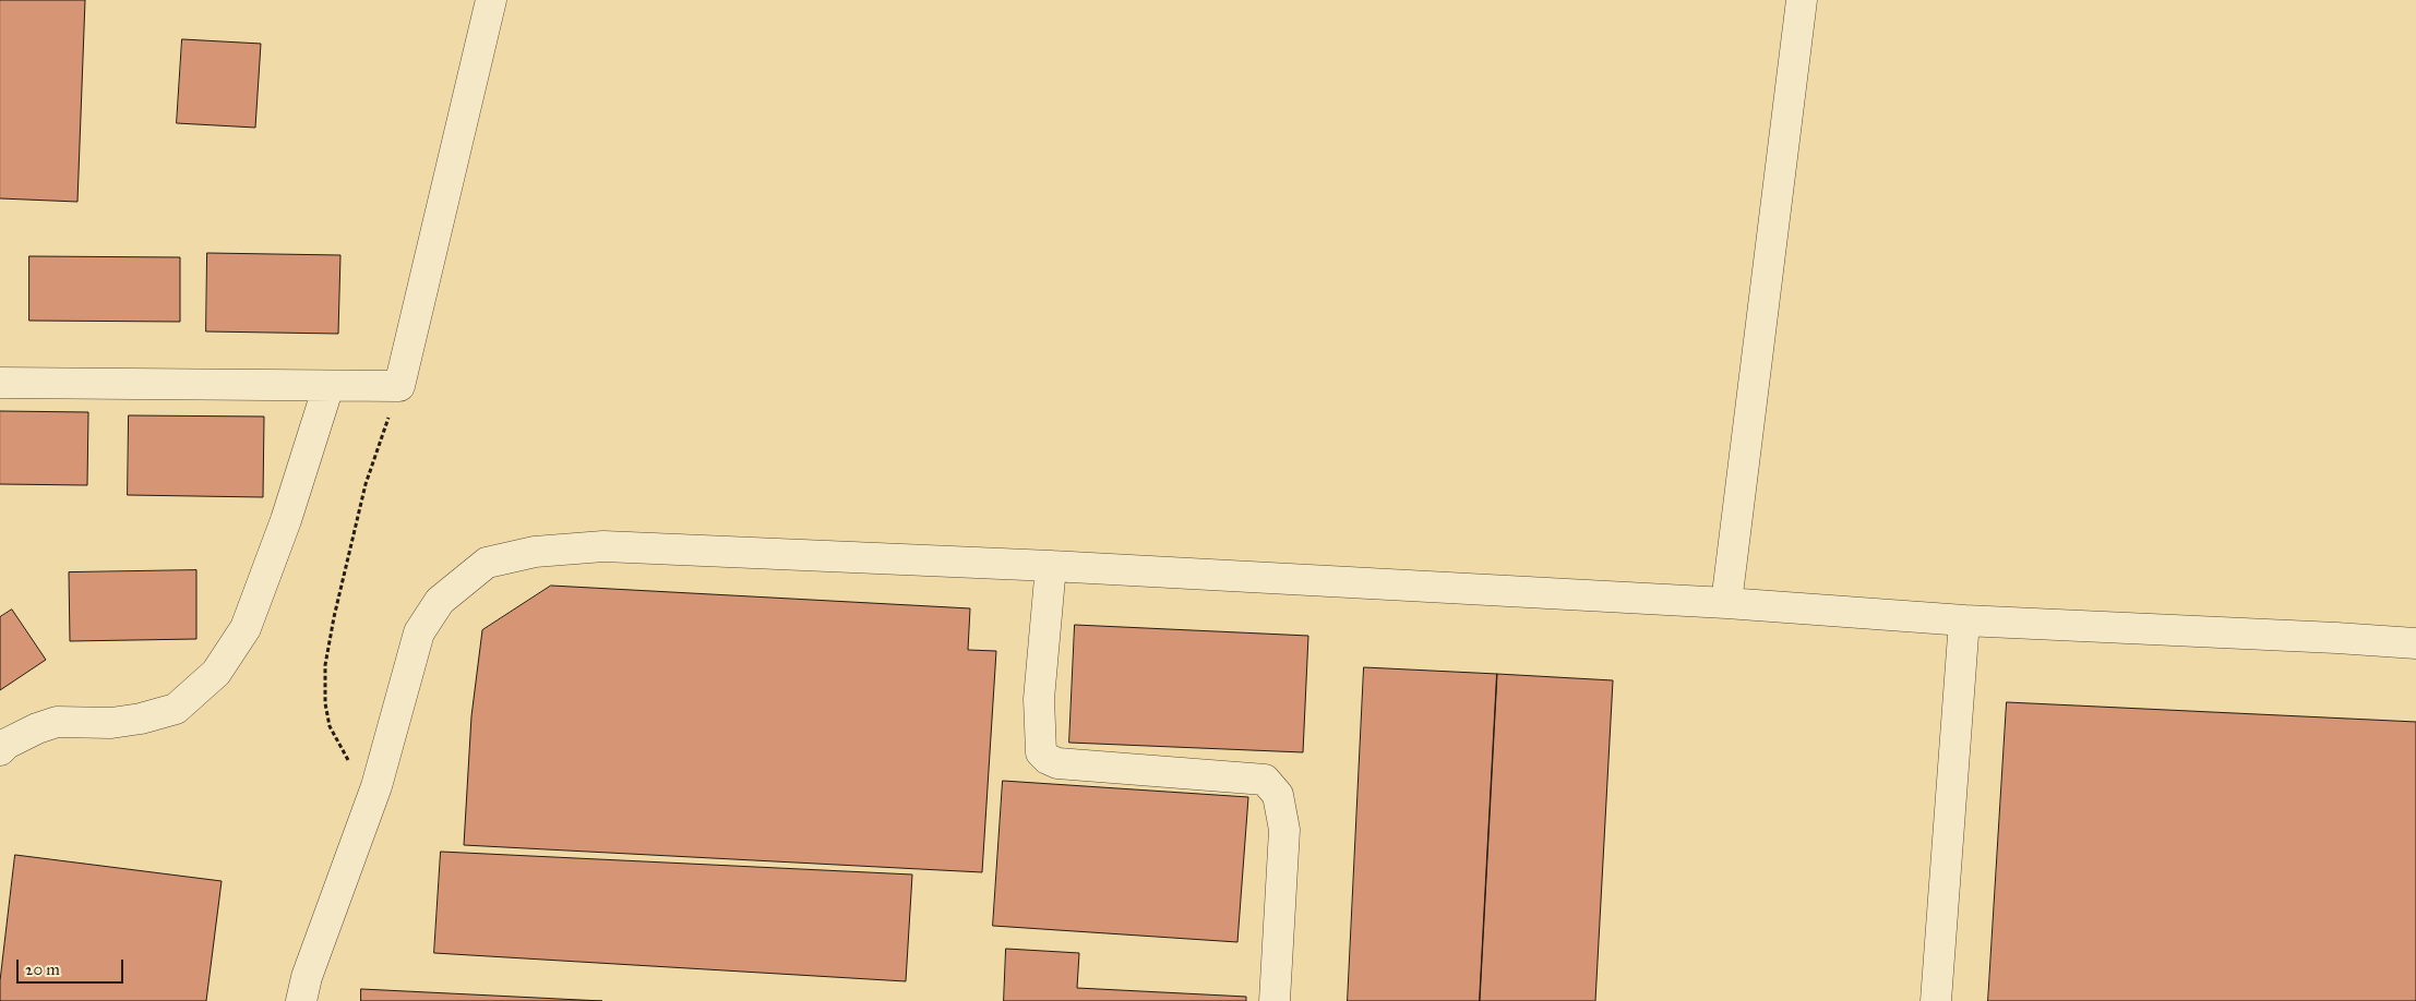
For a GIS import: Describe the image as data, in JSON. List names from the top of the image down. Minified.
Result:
{"scale_bar":"20 m"}
